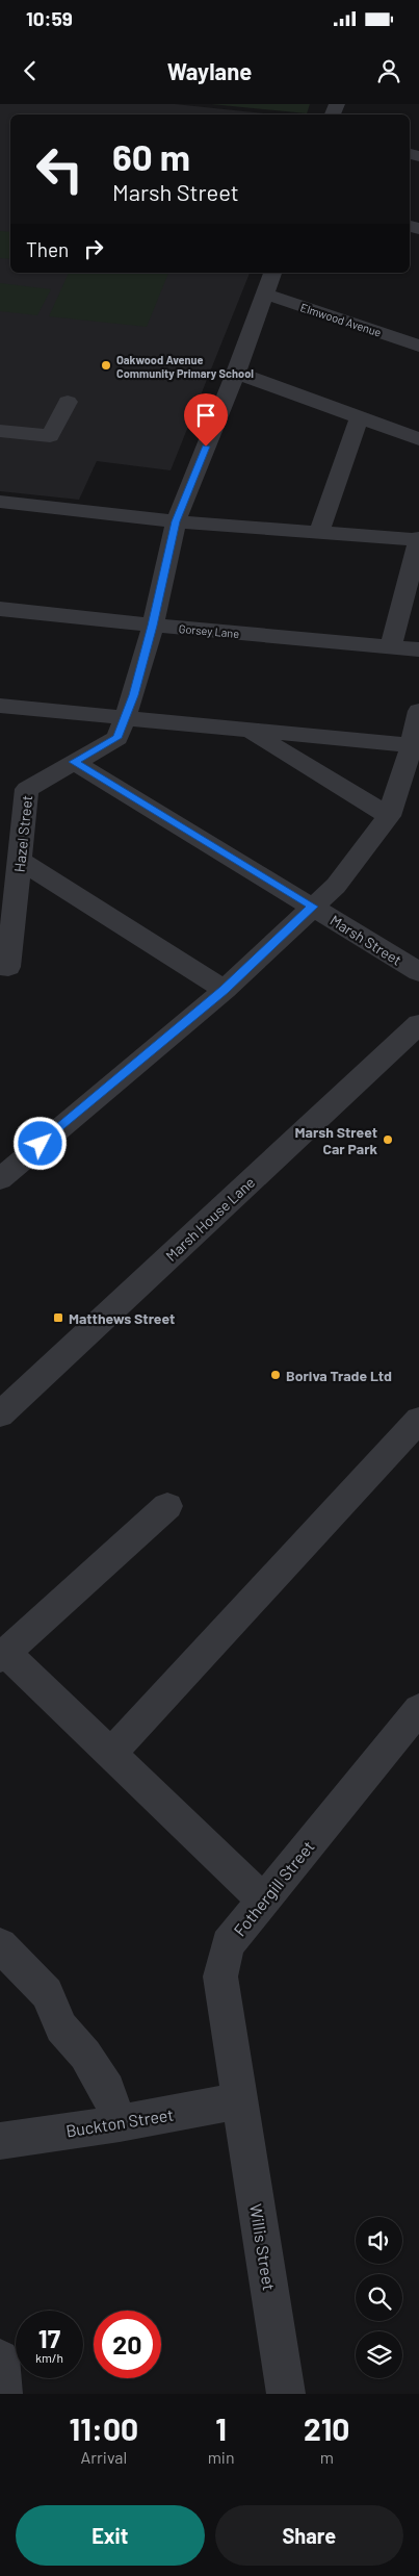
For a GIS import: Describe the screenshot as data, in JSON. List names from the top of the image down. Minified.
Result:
{"streets":{"street":["Elmwood Avenue","Gorsey Lane","Hazel Street","Marsh Street","Marsh House Lane","Fothergill Street","Buckton Street","Willis Street"]},"crossings":[["Elmwood Avenue","Hazel Street"],["Gorsey Lane","Hazel Street"],["Hazel Street","Marsh Street"],["Fothergill Street","Buckton Street"],["Fothergill Street","Willis Street"],["Buckton Street","Willis Street"]],"places":{"other":["Oakwood Avenue Community Primary School","Marsh Street Car Park","Boriva Trade Ltd"],"transit":["Matthews Street"]},"page":{"status":"10:59","header":"Waylane","turn":["60 m","Marsh Street"],"then":"Then","speed":"17 km/h","limit":"20","eta":["11:00","Arrival","1","min","210","m"],"buttons":["Exit","Share"]}}
